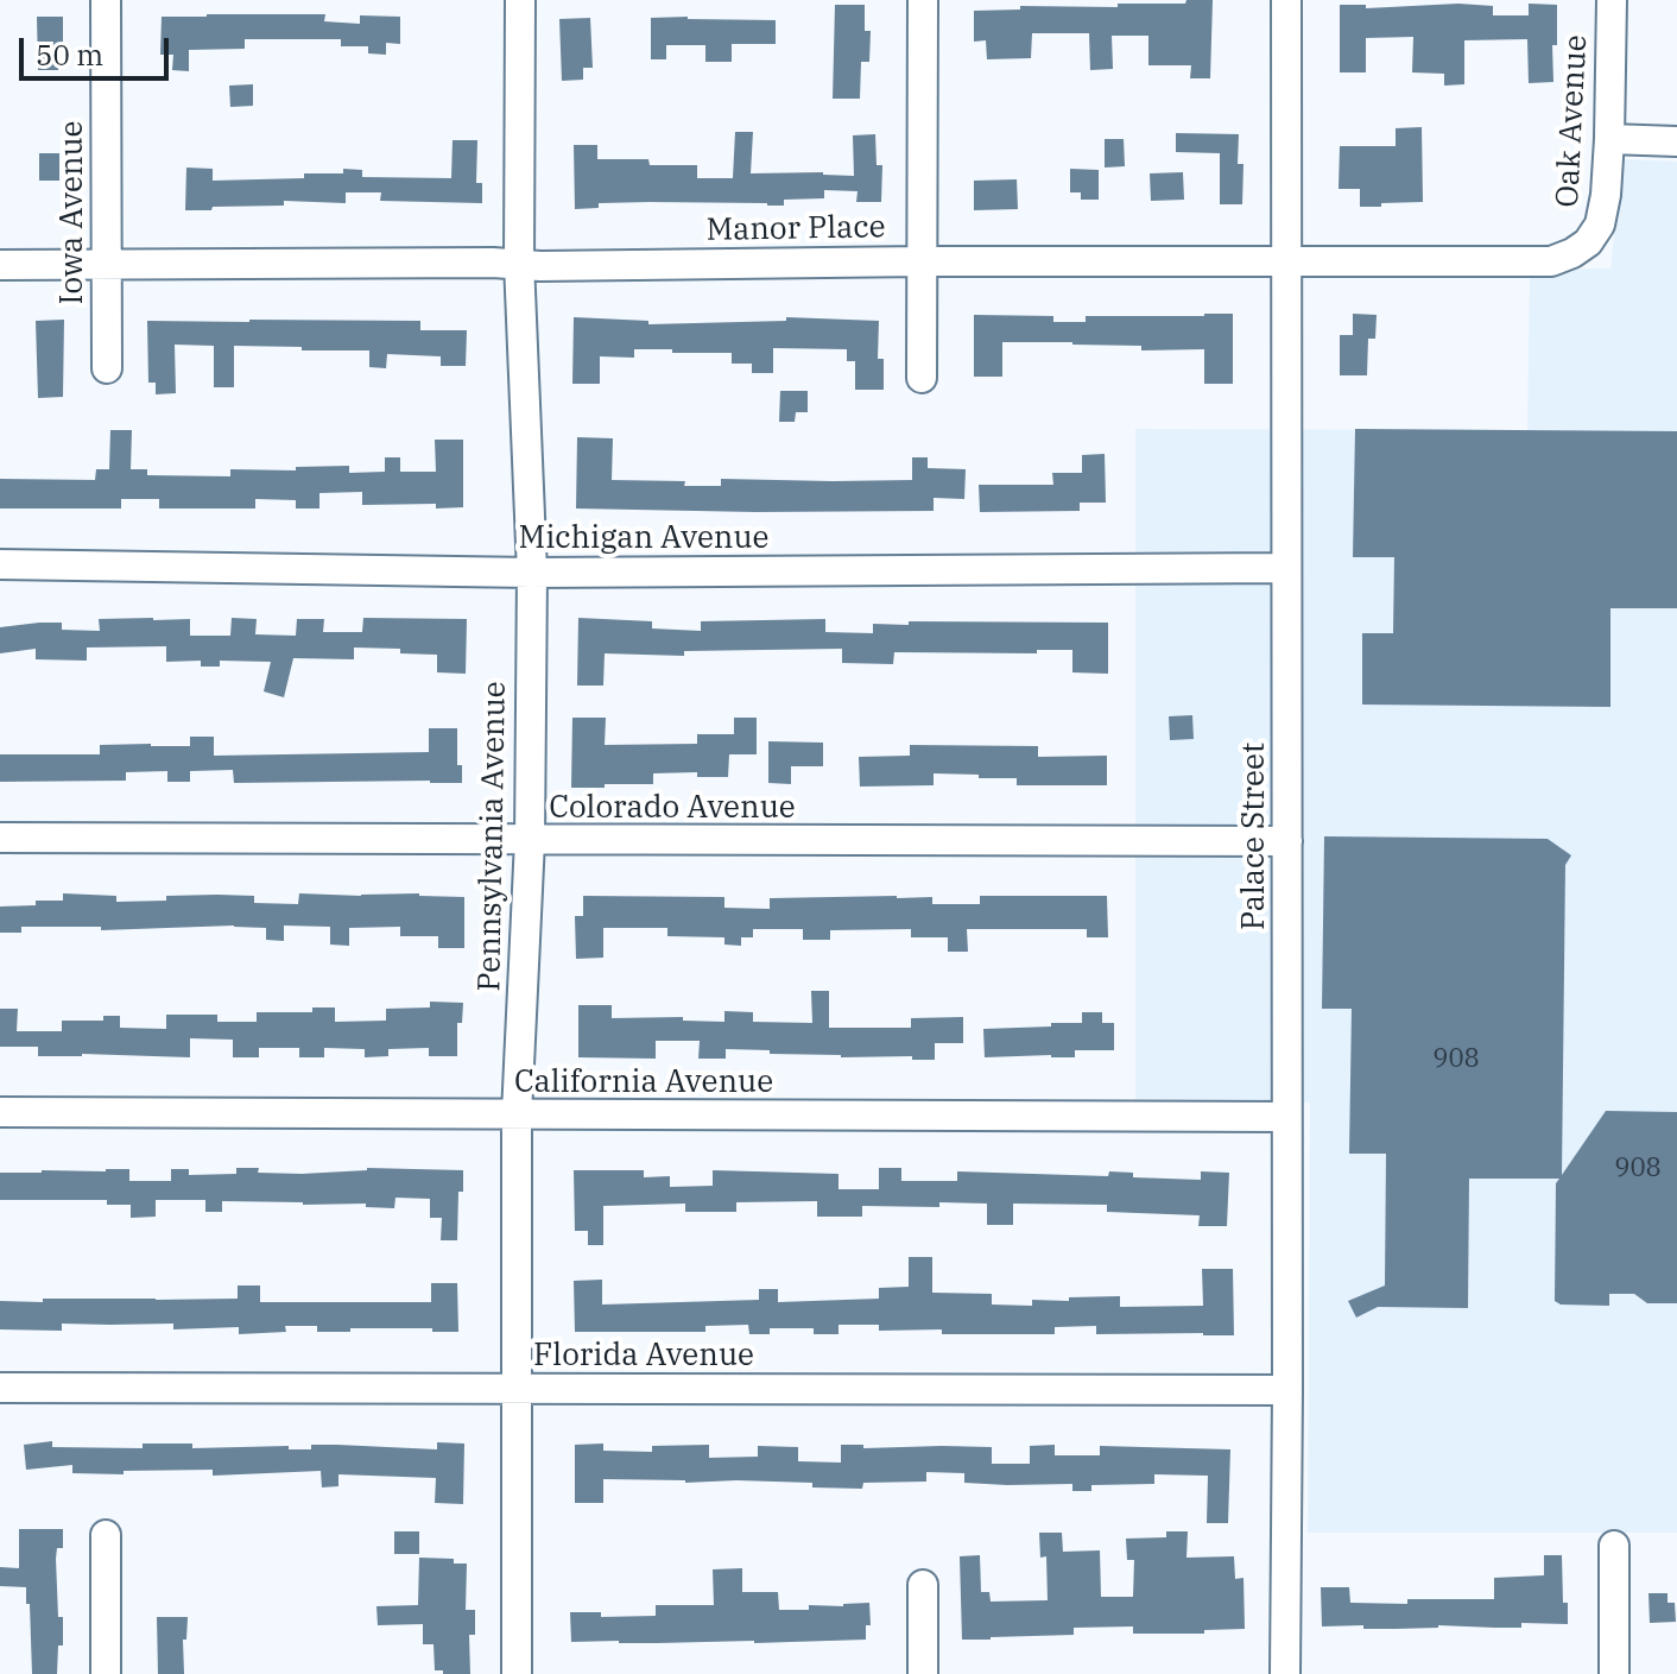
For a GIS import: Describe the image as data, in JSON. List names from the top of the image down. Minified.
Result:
{"streets":{"street":["Oak Avenue","Iowa Avenue","Manor Place","Michigan Avenue","Colorado Avenue","Pennsylvania Avenue","Palace Street","California Avenue","Florida Avenue"]},"crossings":[["Oak Avenue","Manor Place"],["Iowa Avenue","Manor Place"],["Manor Place","Pennsylvania Avenue"],["Manor Place","Palace Street"],["Michigan Avenue","Pennsylvania Avenue"],["Michigan Avenue","Palace Street"],["Colorado Avenue","Pennsylvania Avenue"],["Colorado Avenue","Palace Street"],["Pennsylvania Avenue","California Avenue"],["Pennsylvania Avenue","Florida Avenue"],["Palace Street","California Avenue"],["Palace Street","Florida Avenue"]],"house_numbers":["908","908"],"scale_bar":"50 m"}
